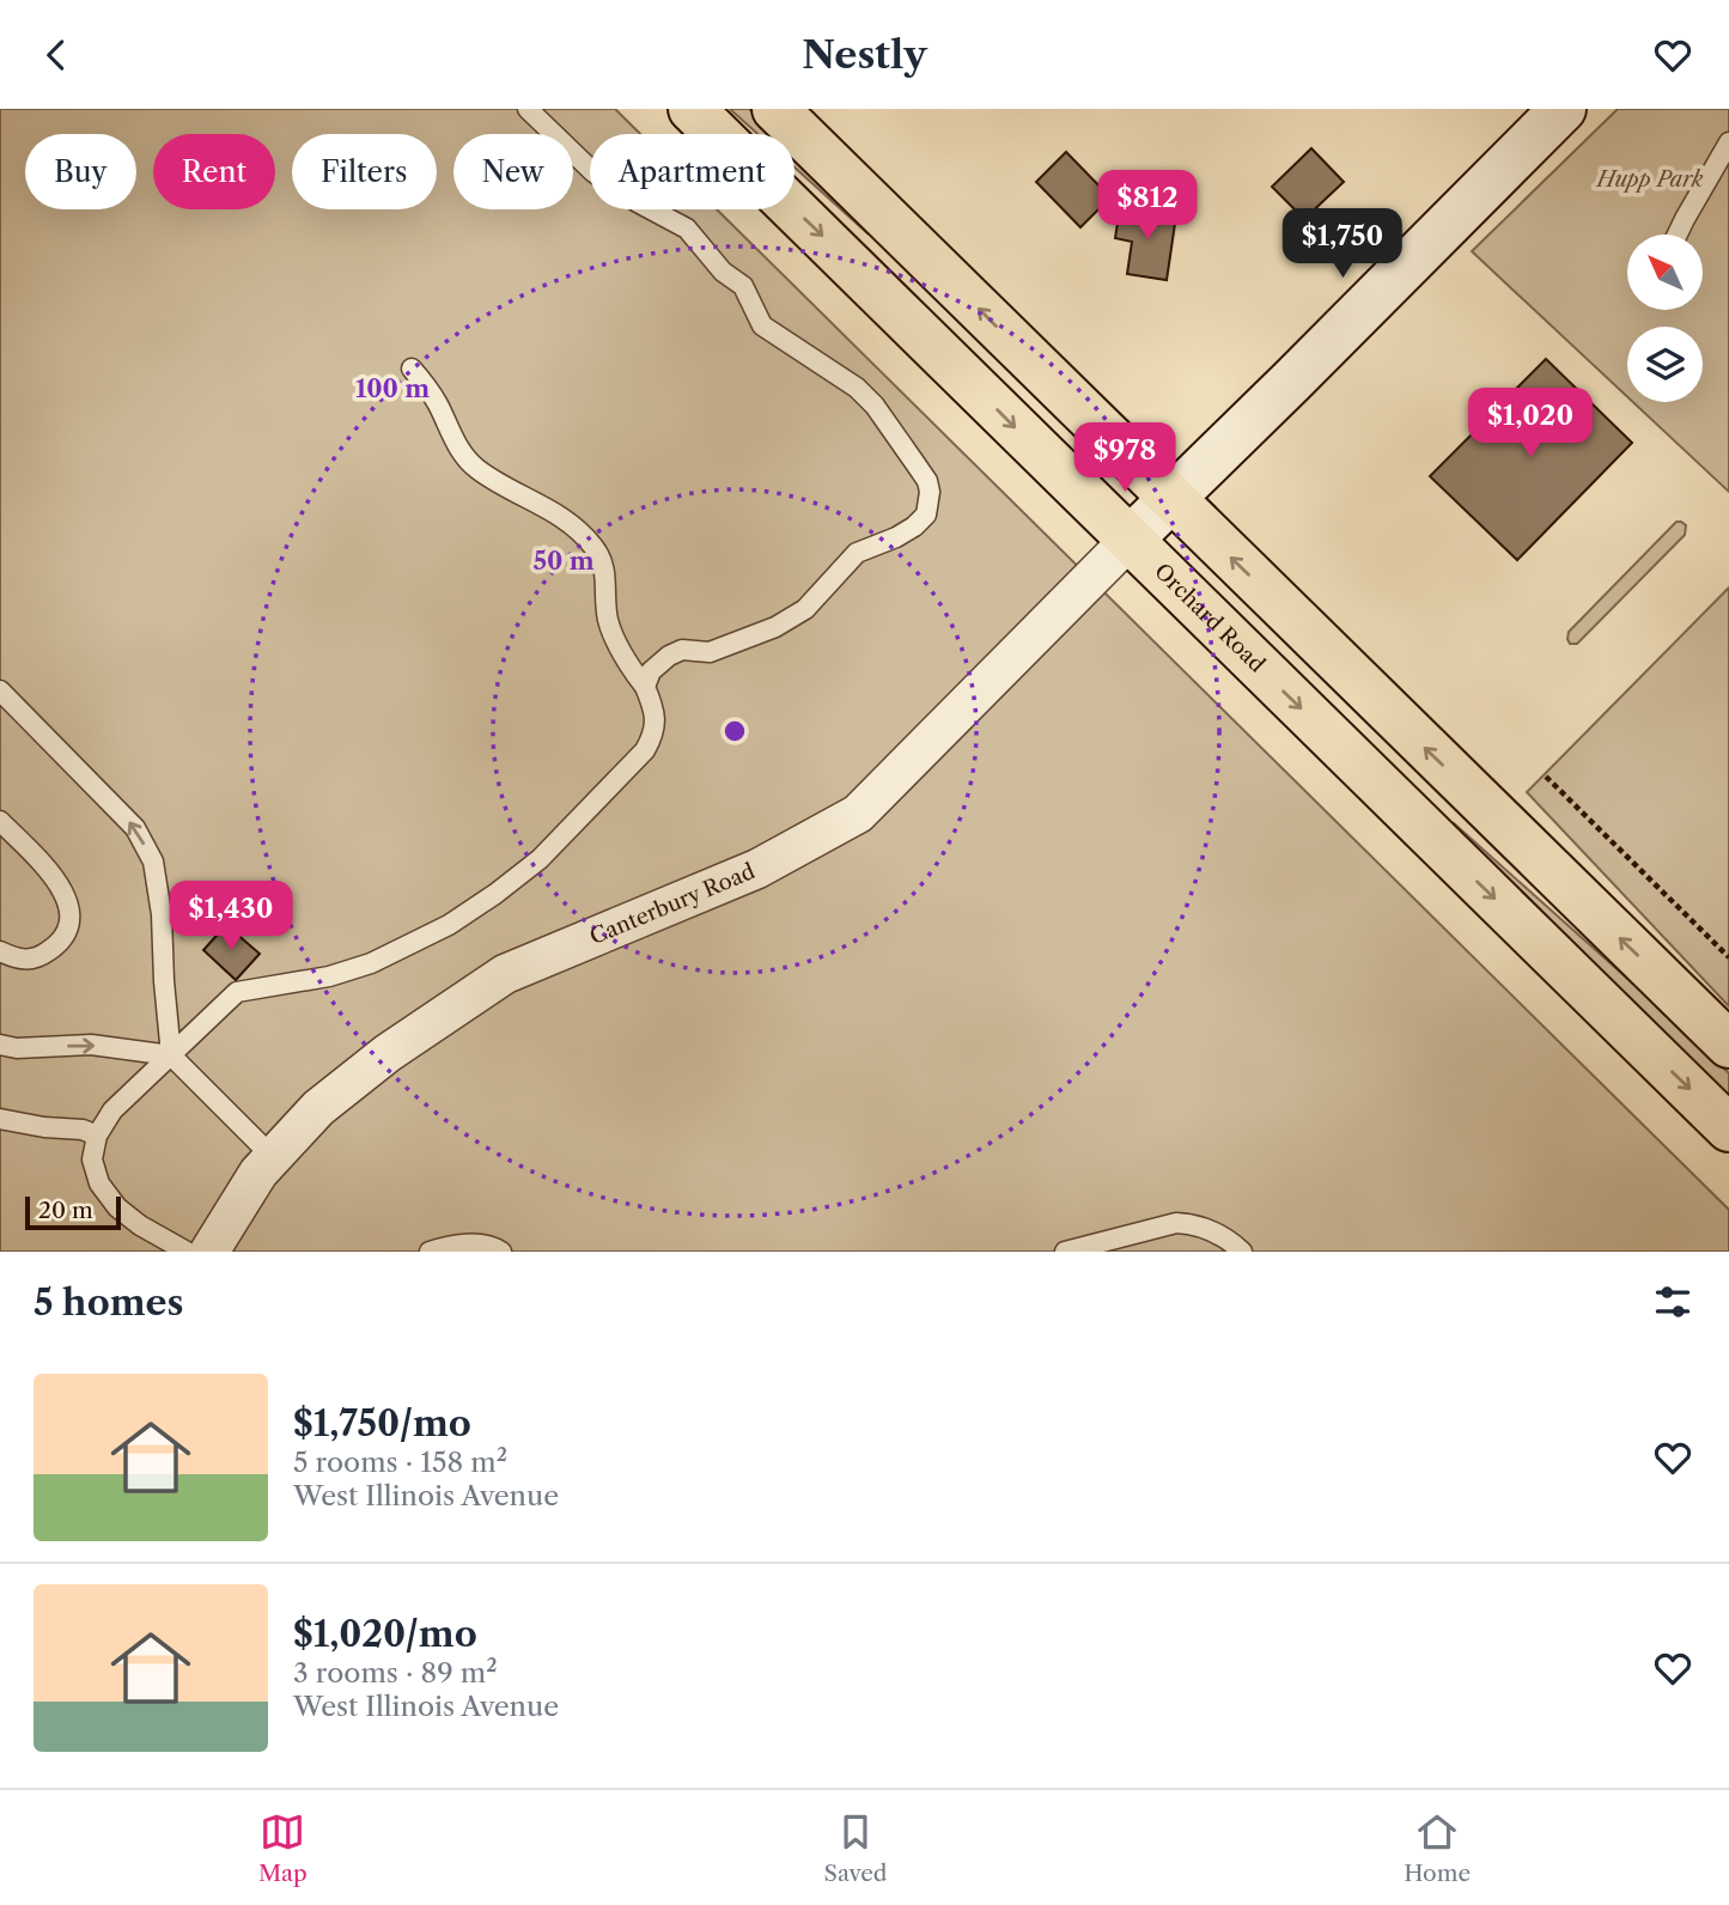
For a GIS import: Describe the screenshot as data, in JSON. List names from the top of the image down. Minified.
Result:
{"streets":{"main road":["Orchard Road"],"street":["Canterbury Road"]},"crossings":[["Orchard Road","Canterbury Road"]],"parks":["Hupp Park"],"scale_bar":"20 m","north":"top left","page":{"header":"Nestly","chip":["Buy","Rent","Filters","New","Apartment"],"price":["$812","$1,750","$1,020","$978","$1,430"],"scale":"20 m","heading":"5 homes","list":[{"name":"$1,750/mo","note":"5 rooms · 158 m² · West Illinois Avenue"},{"name":"$1,020/mo","note":"3 rooms · 89 m² · West Illinois Avenue"}],"tabs":["Map","Saved","Home"]},"rings":["100 m","50 m"]}
